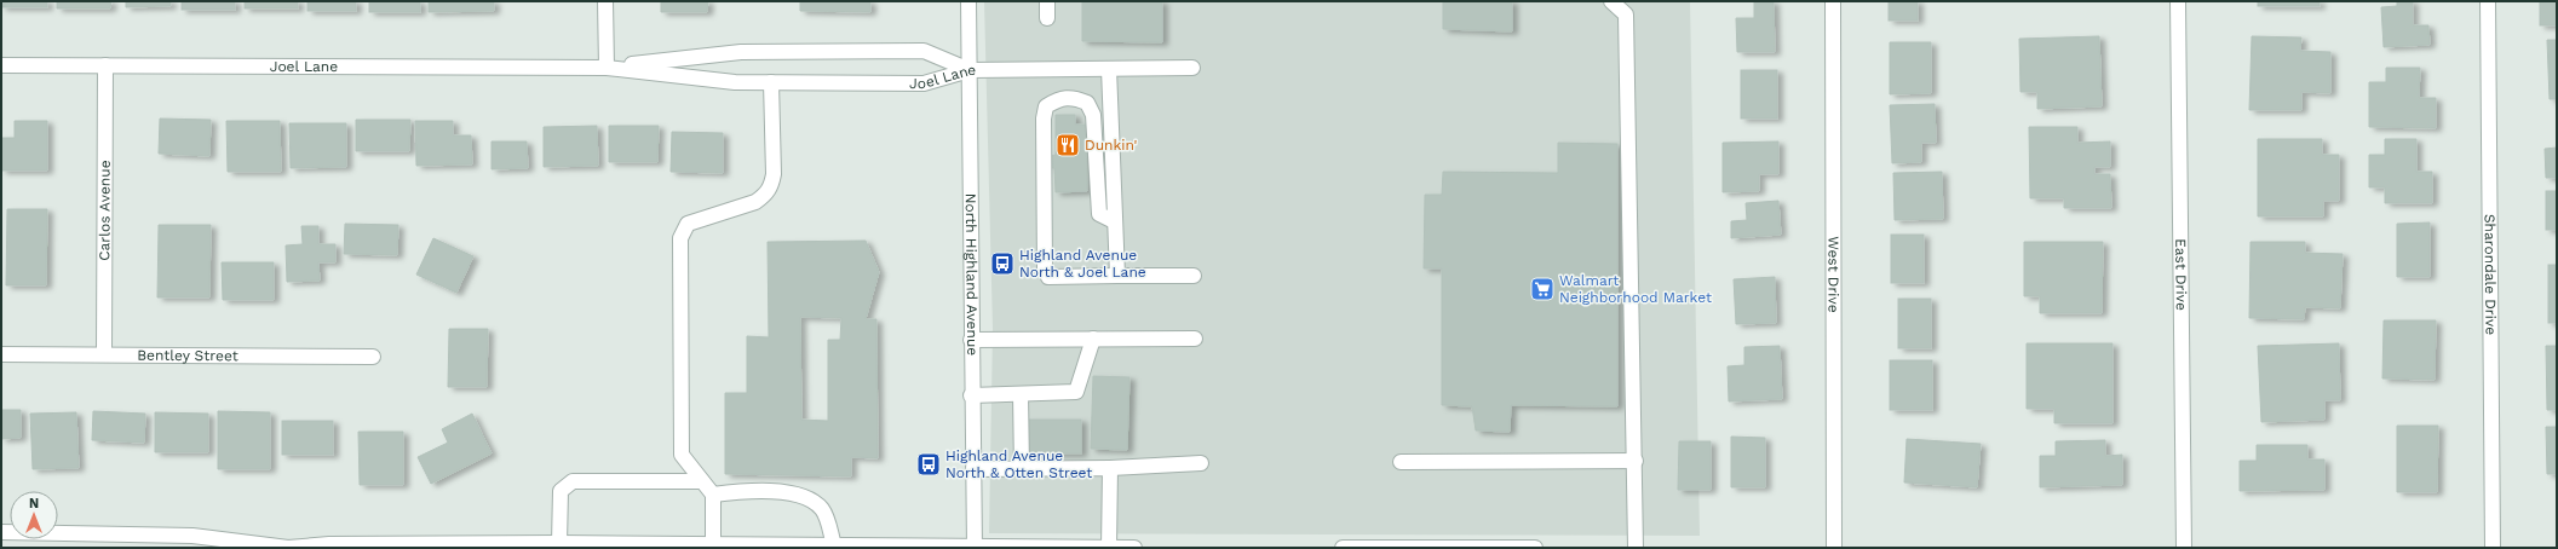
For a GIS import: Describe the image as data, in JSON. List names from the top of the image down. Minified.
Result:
{"streets":{"street":["Joel Lane","Carlos Avenue","North Highland Avenue","West Drive","East Drive","Sharondale Drive","Bentley Street"]},"crossings":[["Joel Lane","Carlos Avenue"],["Joel Lane","North Highland Avenue"],["Carlos Avenue","Bentley Street"]],"places":{"restaurant":["Dunkin'"],"bus stop":["Highland Avenue North & Joel Lane","Highland Avenue North & Otten Street"],"supermarket":["Walmart Neighborhood Market"]},"north":"top"}
